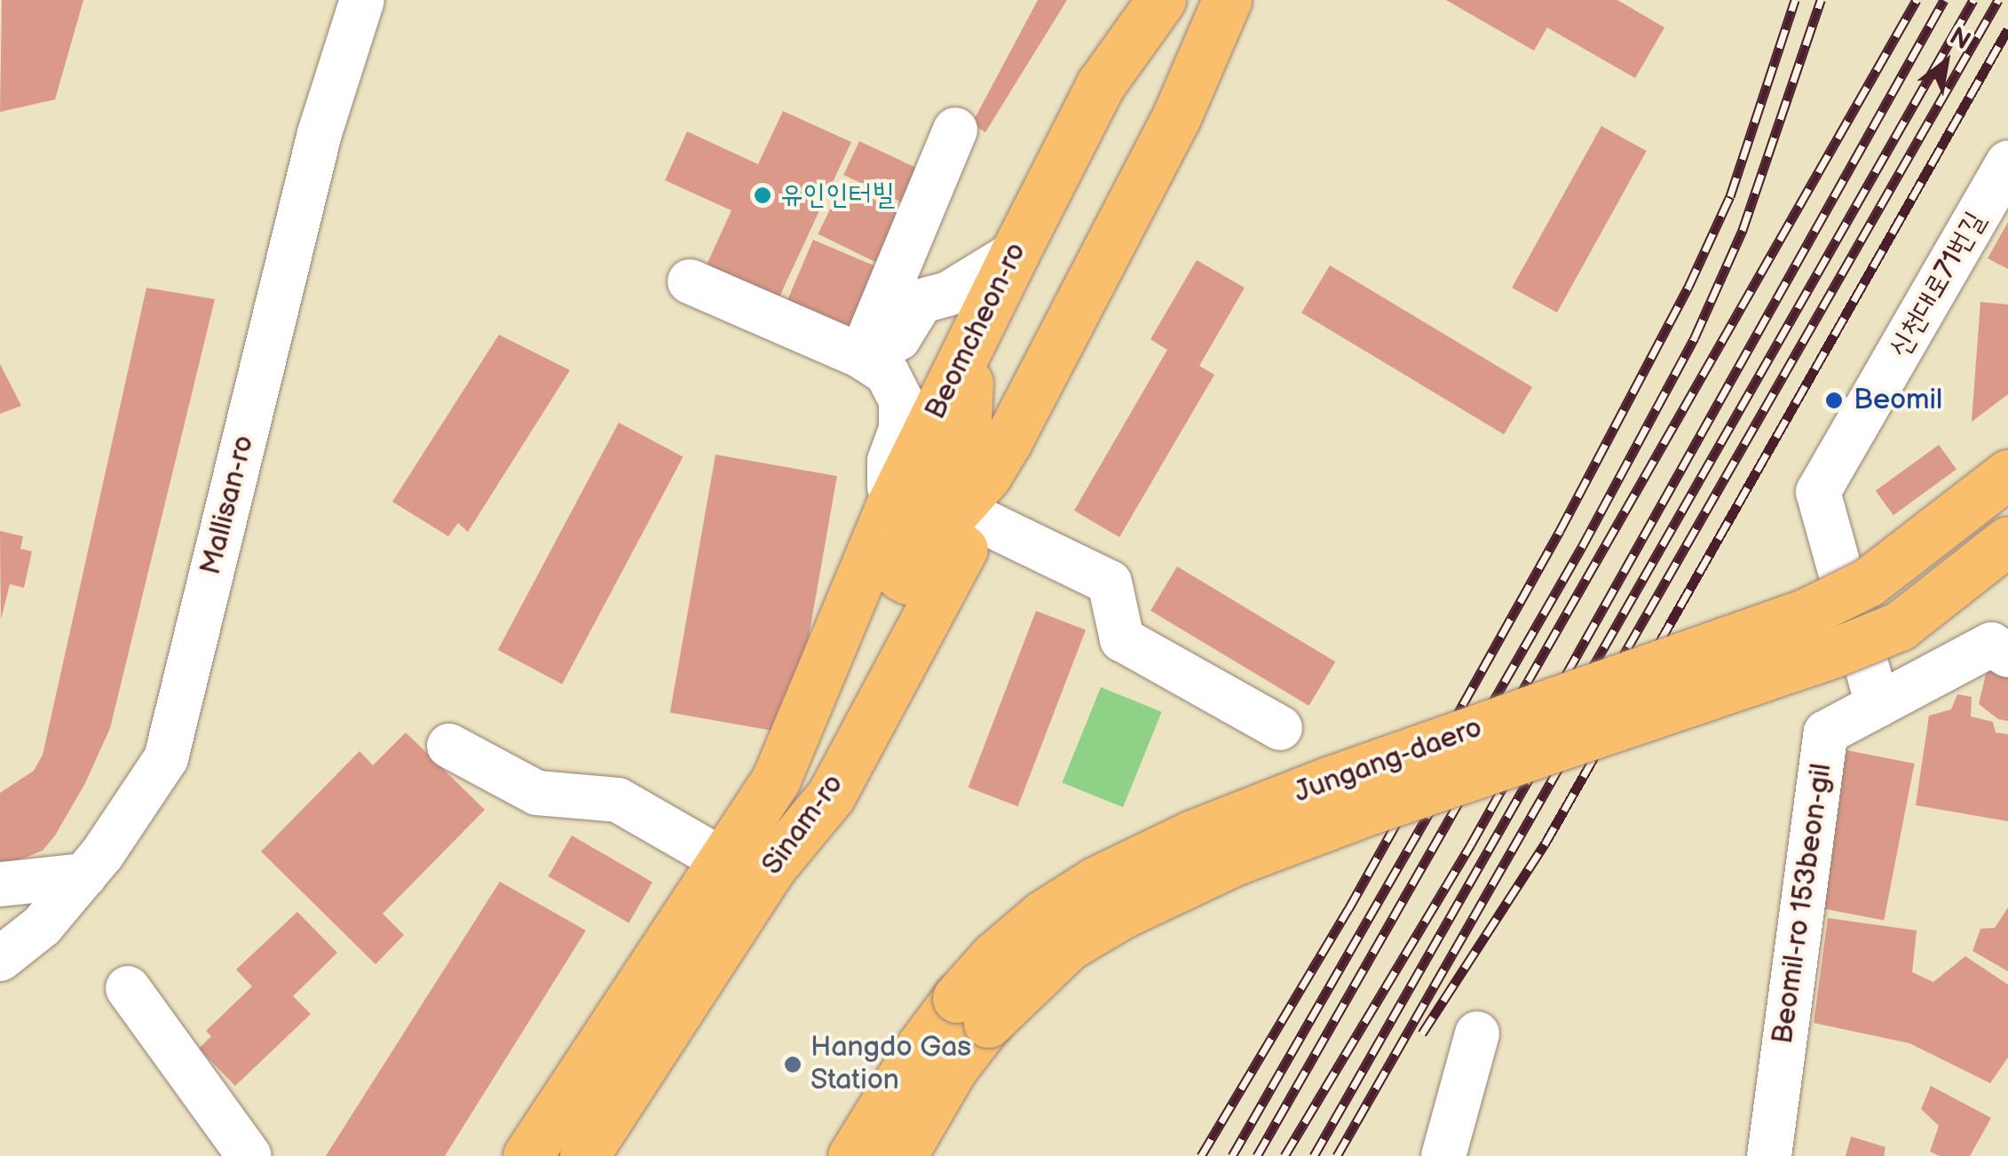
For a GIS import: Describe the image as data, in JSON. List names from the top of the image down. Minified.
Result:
{"streets":{"main road":["Beomcheon-ro","Jungang-daero","Sinam-ro"],"street":["신천대로71번길","Mallisan-ro","Beomil-ro 153beon-gil"]},"crossings":[["신천대로71번길","Beomil-ro 153beon-gil"],["Beomcheon-ro","Sinam-ro"]],"places":["유인인터빌","Beomil","Hangdo Gas Station"],"north":"top right"}
